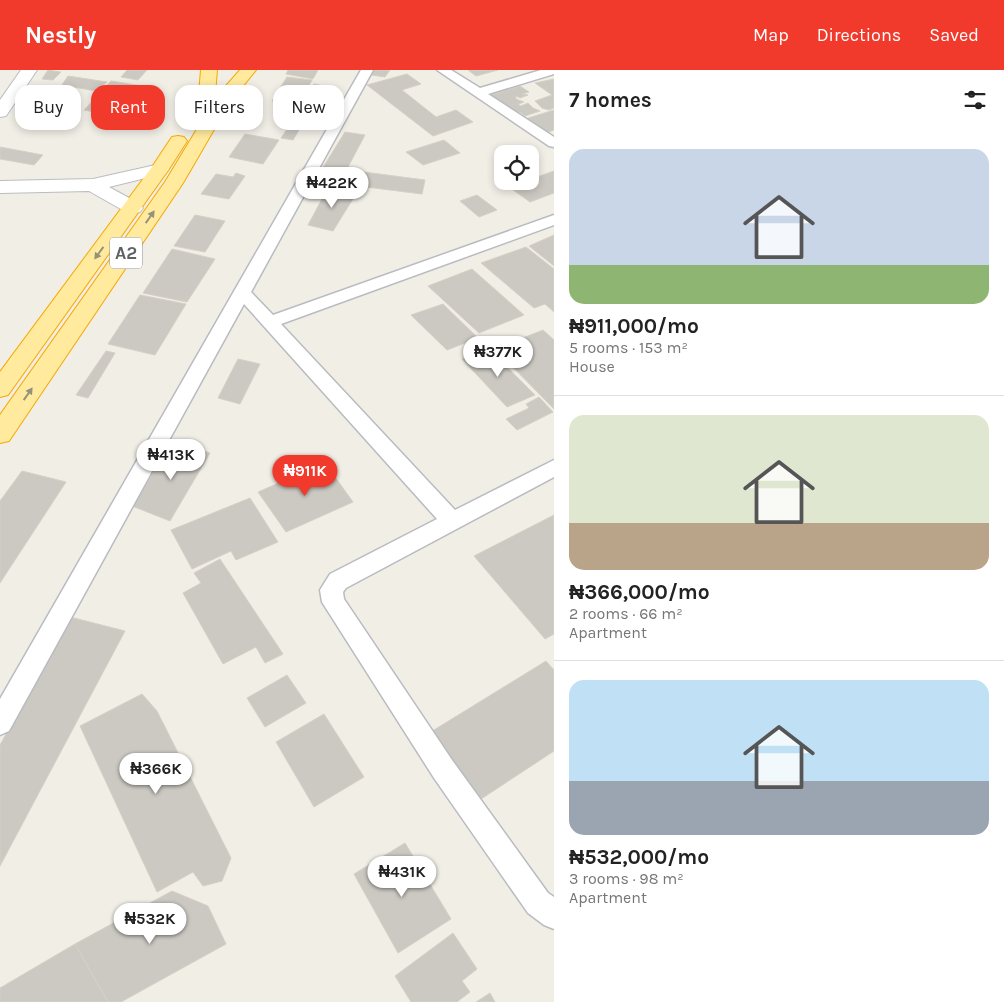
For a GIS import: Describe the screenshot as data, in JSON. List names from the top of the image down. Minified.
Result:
{"streets":{"highway":["A2"]},"page":{"header":"Nestly","nav":["Map","Directions","Saved"],"heading":"7 homes","chip":["Buy","Rent","Filters","New"],"list":[{"name":"₦911,000/mo","note":"5 rooms · 153 m² · House"},{"name":"₦366,000/mo","note":"2 rooms · 66 m² · Apartment"},{"name":"₦532,000/mo","note":"3 rooms · 98 m² · Apartment"}],"price":["₦422K","₦377K","₦413K","₦911K","₦366K","₦431K","₦532K"]}}
